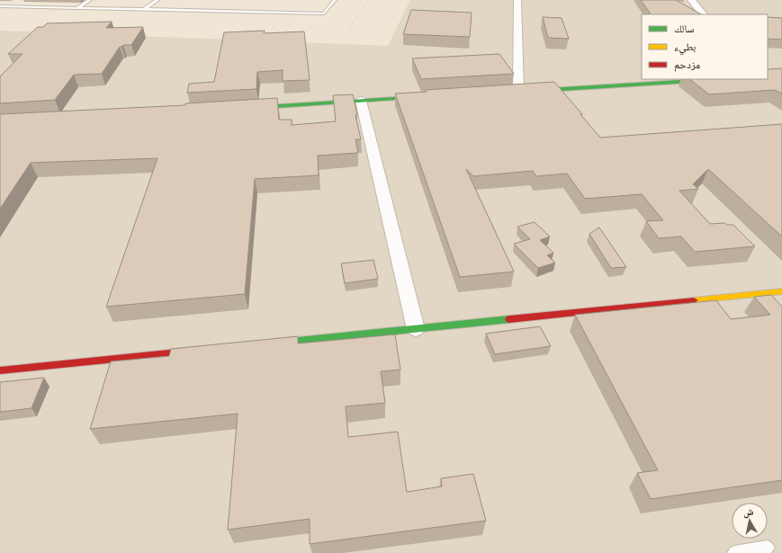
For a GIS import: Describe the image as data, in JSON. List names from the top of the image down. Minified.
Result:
{"legend":["سالك","بطيء","مزدحم"],"north":"top"}
